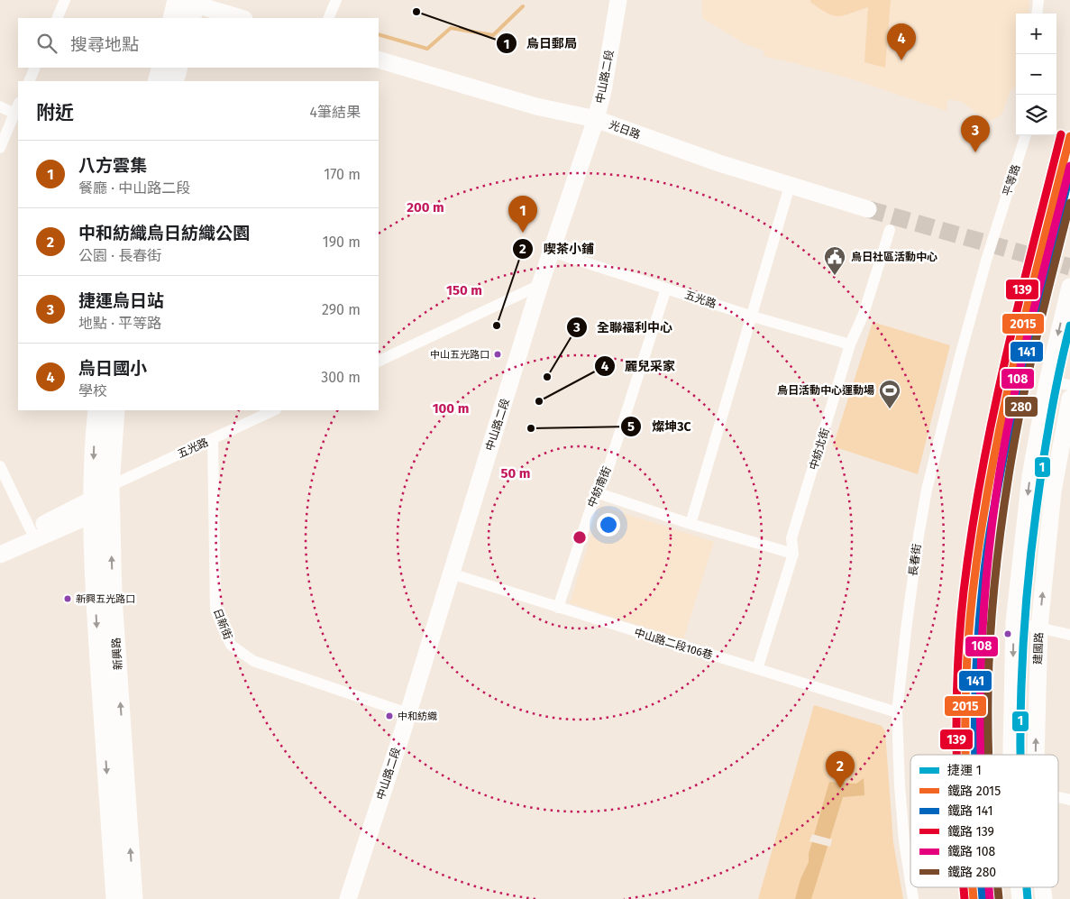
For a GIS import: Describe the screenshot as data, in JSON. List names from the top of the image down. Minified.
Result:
{"streets":{"main road":["中山路二段","光日路","建國路","新興路"],"street":["平等路","五光路","中紡北街","中紡南街","長春街","日新街","中山路二段106巷"]},"crossings":[["中山路二段","光日路"],["中山路二段","五光路"],["中山路二段","日新街"],["中山路二段","中山路二段106巷"],["平等路","長春街"],["五光路","中紡北街"],["五光路","中紡南街"],["五光路","日新街"],["五光路","新興路"],["中紡北街","中山路二段106巷"],["中紡南街","中山路二段106巷"],["長春街","中山路二段106巷"]],"places":{"other":["烏日郵局","喫茶小鋪","中山五光路口","全聯福利中心","麗兒采家","燦坤3C","新興五光路口","中和紡織"],"public building":["烏日社區活動中心"],"sports":["烏日活動中心運動場"]},"lines":["rail line 139","rail line 2015","rail line 108","rail line 141","rail line 280","metro line 1"],"legend":["捷運 1","鐵路 2015","鐵路 141","鐵路 139","鐵路 108","鐵路 280"],"page":{"map_buttons":["+","−"],"search":"搜尋地點","pins":["4","3","1","2"],"heading":["附近","4筆結果"],"list":[{"mark":"1","name":"八方雲集","note":"餐廳 · 中山路二段","value":"170 m"},{"mark":"2","name":"中和紡織烏日紡織公園","note":"公園 · 長春街","value":"190 m"},{"mark":"3","name":"捷運烏日站","note":"地點 · 平等路","value":"290 m"},{"mark":"4","name":"烏日國小","note":"學校","value":"300 m"}]},"rings":["200 m","150 m","100 m","50 m"]}
